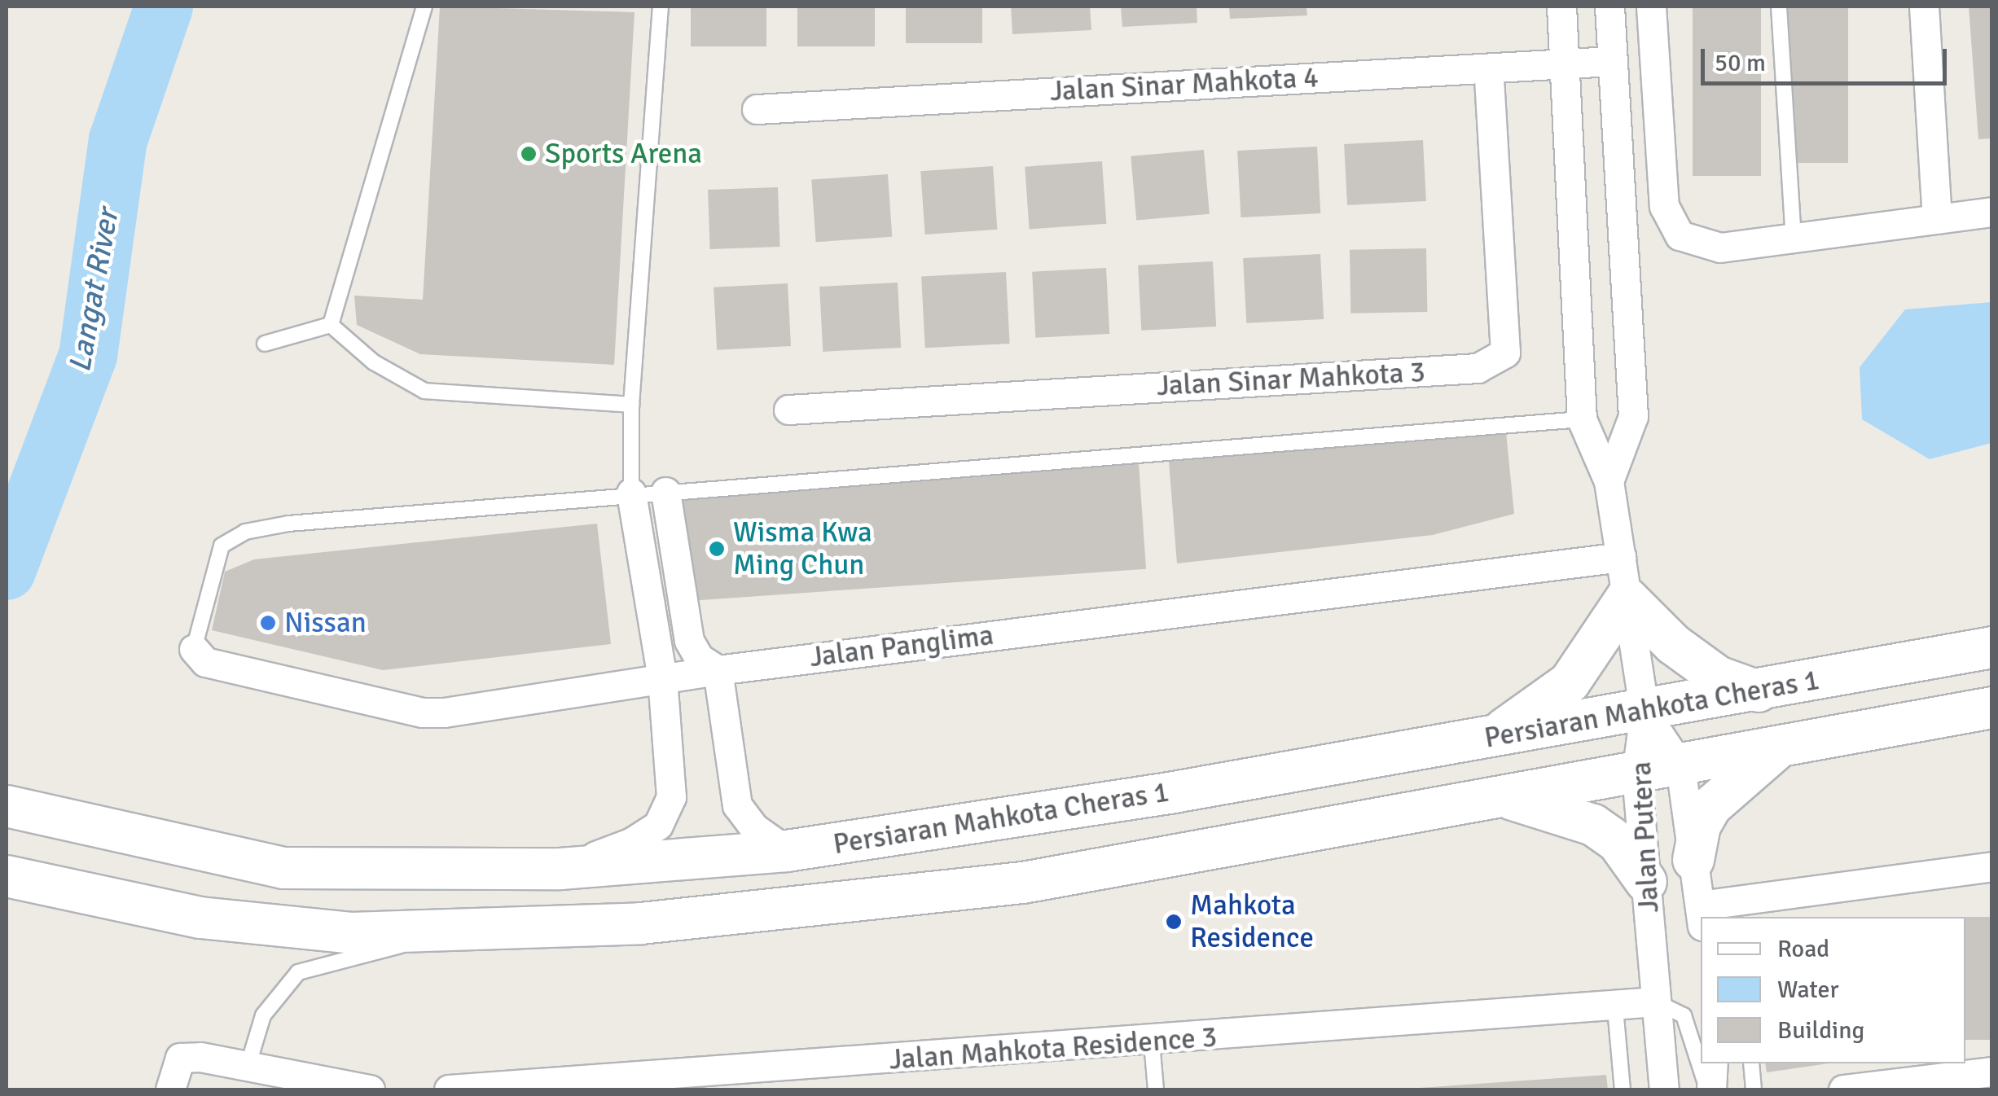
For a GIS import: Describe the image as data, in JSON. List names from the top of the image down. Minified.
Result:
{"streets":{"main road":["Persiaran Mahkota Cheras 1"],"street":["Jalan Sinar Mahkota 4","Jalan Sinar Mahkota 3","Jalan Panglima","Jalan Putera","Jalan Mahkota Residence 3"]},"crossings":[["Jalan Sinar Mahkota 4","Jalan Sinar Mahkota 3"],["Persiaran Mahkota Cheras 1","Jalan Putera"],["Jalan Putera","Jalan Mahkota Residence 3"]],"water":["Langat River"],"places":["Sports Arena","Wisma Kwa Ming Chun","Nissan","Mahkota Residence"],"legend":["Road","Water","Building"],"scale_bar":"50 m"}
